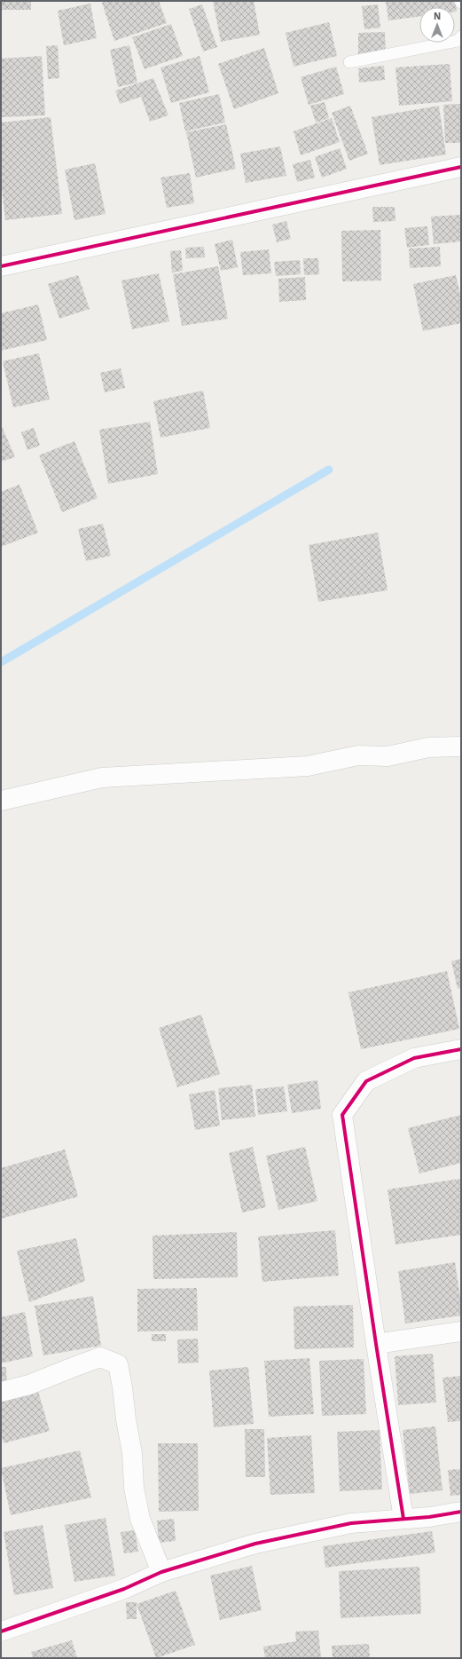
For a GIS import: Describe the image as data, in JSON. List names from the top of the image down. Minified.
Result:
{"north":"top"}
